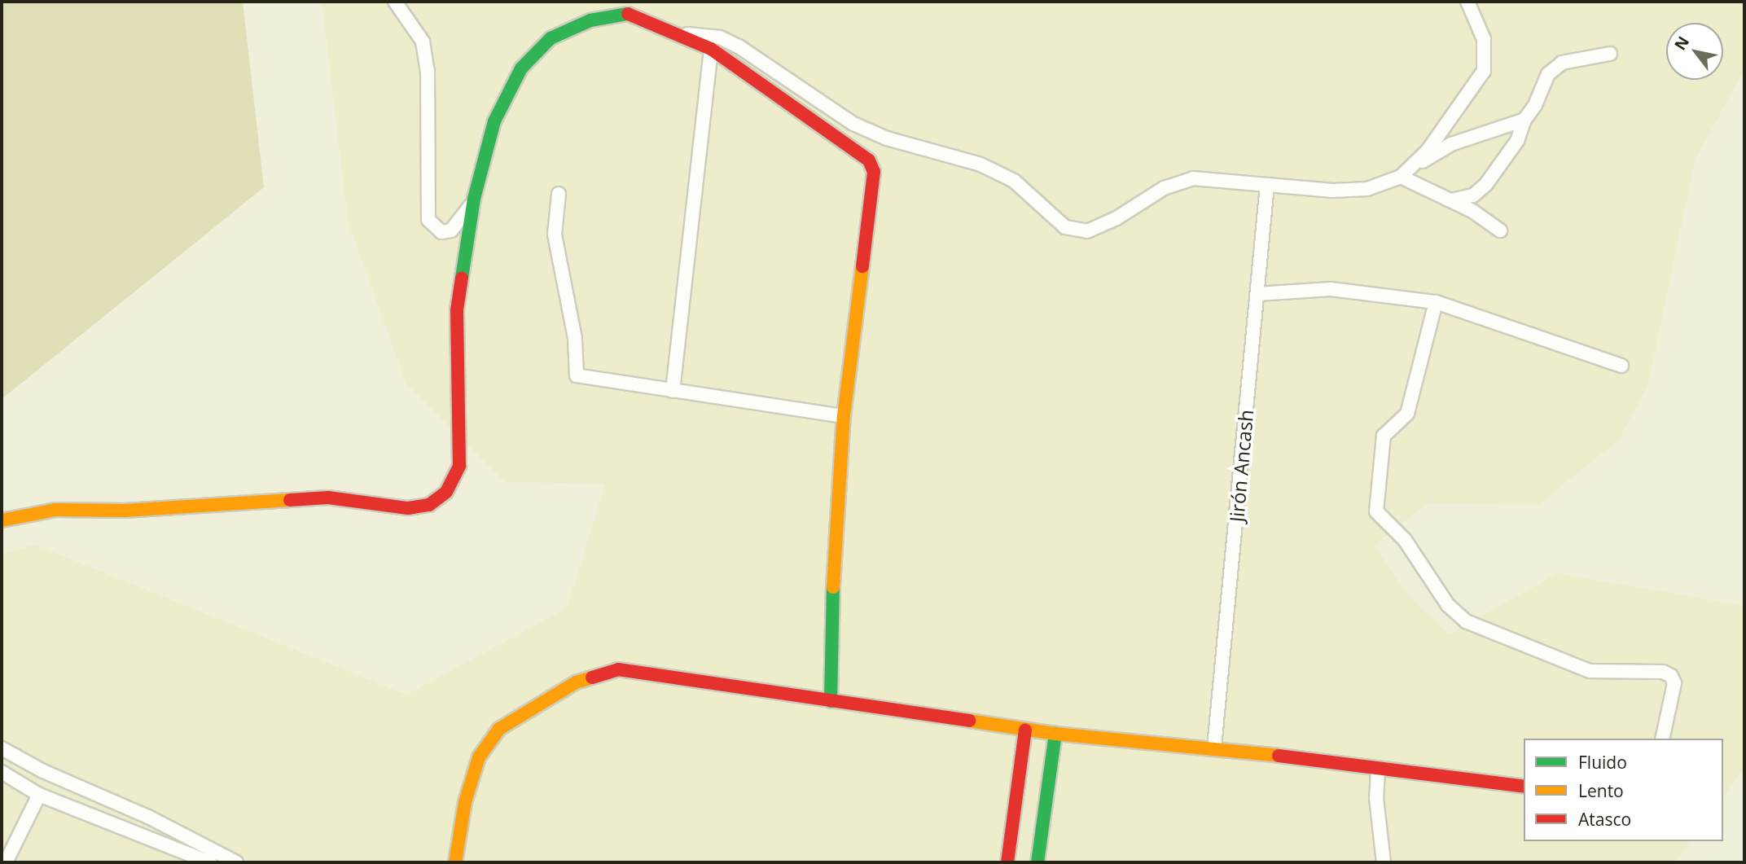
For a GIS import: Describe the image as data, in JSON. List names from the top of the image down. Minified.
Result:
{"streets":{"street":["Jirón Ancash"]},"legend":["Fluido","Lento","Atasco"],"north":"top left"}
